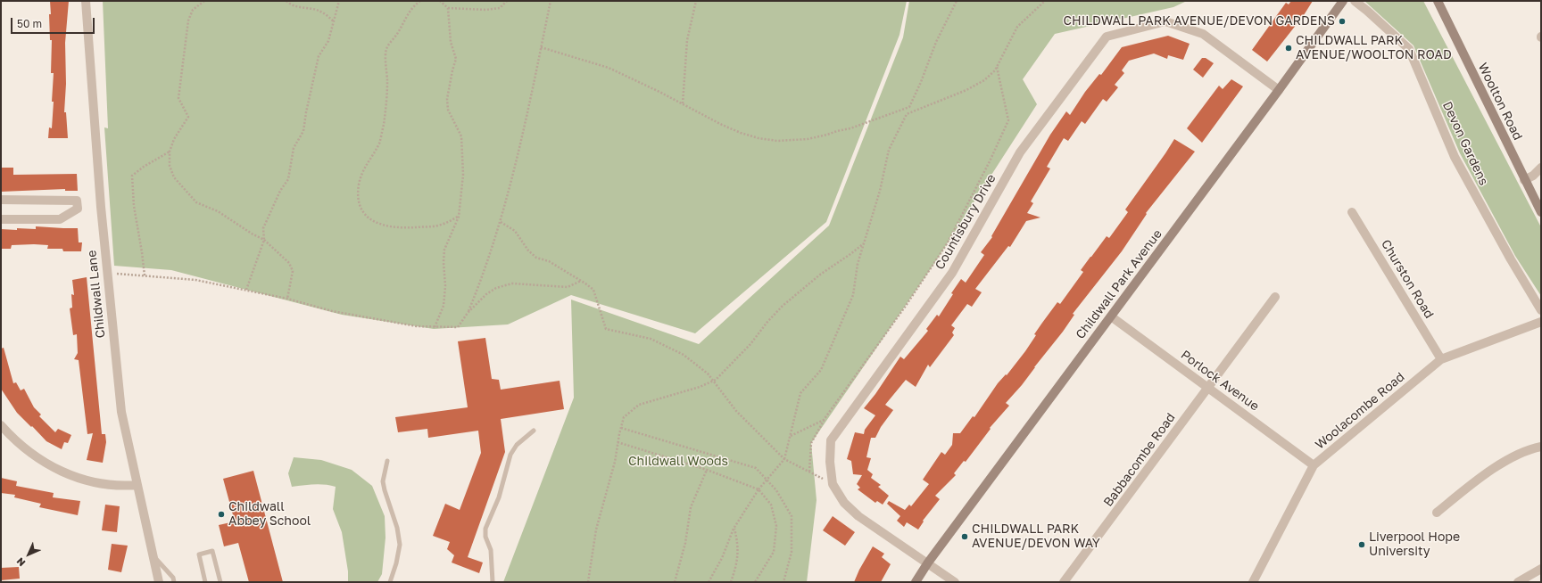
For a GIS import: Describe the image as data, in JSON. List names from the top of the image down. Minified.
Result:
{"streets":{"street":["Woolton Road","Devon Gardens","Countisbury Drive","Churston Road","Childwall Park Avenue","Childwall Lane","Porlock Avenue","Woolacombe Road","Babbacombe Road"]},"crossings":[["Countisbury Drive","Childwall Park Avenue"],["Churston Road","Woolacombe Road"],["Childwall Park Avenue","Porlock Avenue"],["Porlock Avenue","Woolacombe Road"],["Porlock Avenue","Babbacombe Road"]],"parks":["Childwall Woods"],"places":["CHILDWALL PARK AVENUE/DEVON GARDENS","CHILDWALL PARK AVENUE/WOOLTON ROAD","Childwall Abbey School","CHILDWALL PARK AVENUE/DEVON WAY","Liverpool Hope University"],"scale_bar":"50 m","north":"bottom left"}
